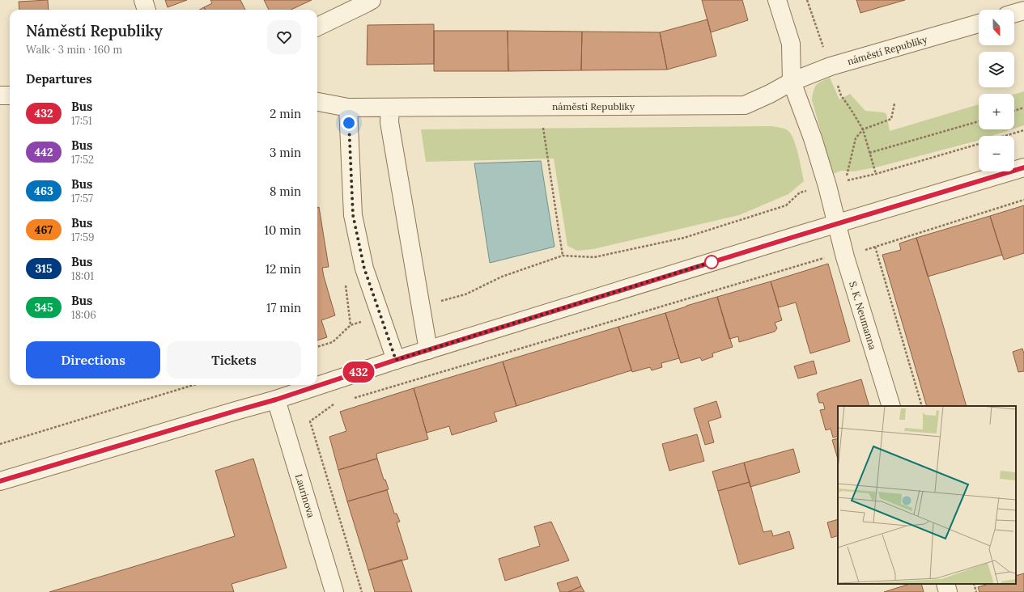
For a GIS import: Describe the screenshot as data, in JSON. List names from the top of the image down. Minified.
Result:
{"streets":{"street":["náměstí Republiky","S. K. Neumanna","Laurinova"]},"lines":["bus line 432"],"north":"bottom","page":{"on_map":"432","map_buttons":["+","−"],"heading":[["Náměstí Republiky","Walk · 3 min · 160 m"],"Departures"],"list":[{"mark":"432","name":"Bus","note":"17:51","value":"2 min"},{"mark":"442","name":"Bus","note":"17:52","value":"3 min"},{"mark":"463","name":"Bus","note":"17:57","value":"8 min"},{"mark":"467","name":"Bus","note":"17:59","value":"10 min"},{"mark":"315","name":"Bus","note":"18:01","value":"12 min"},{"mark":"345","name":"Bus","note":"18:06","value":"17 min"}],"buttons":["Directions","Tickets"]}}
